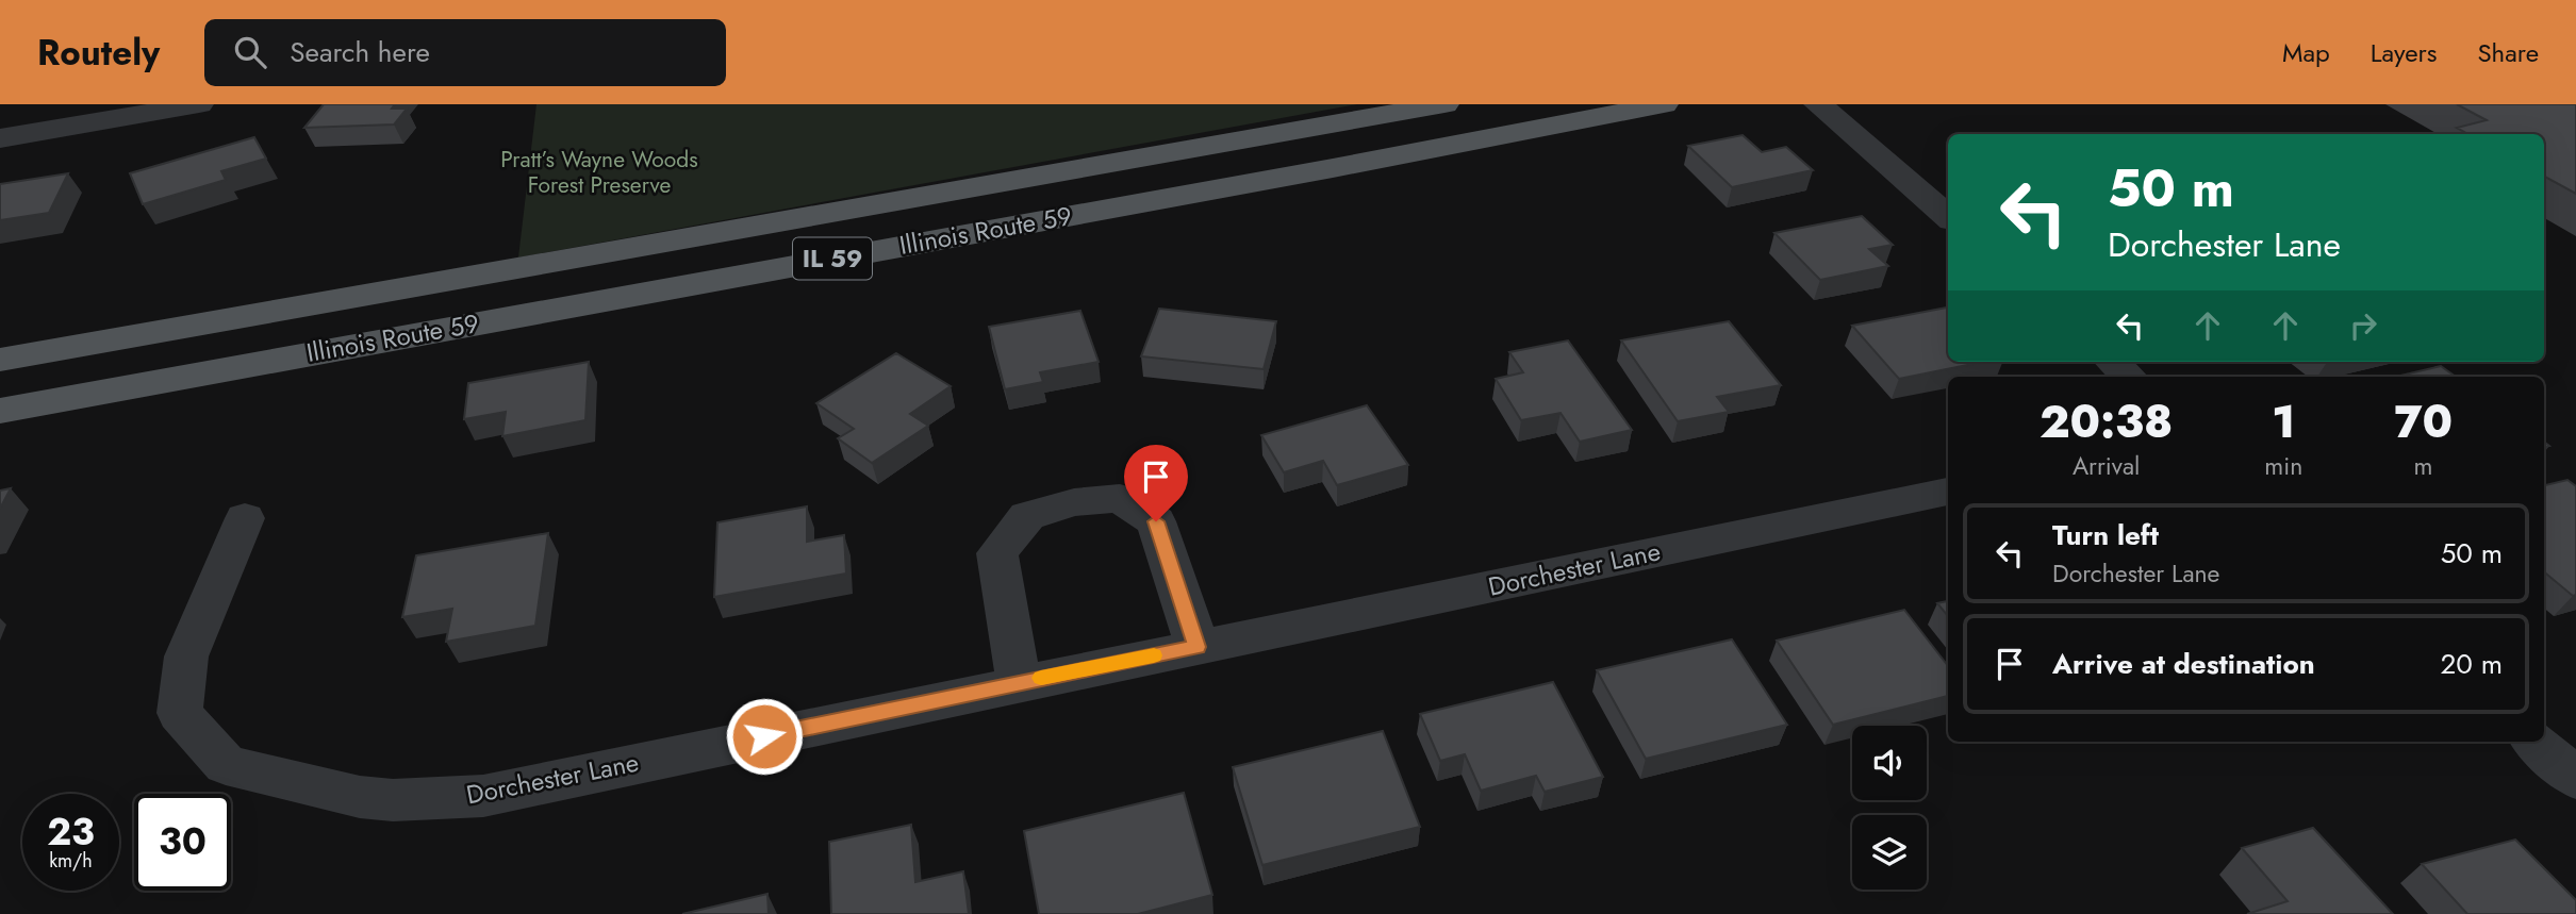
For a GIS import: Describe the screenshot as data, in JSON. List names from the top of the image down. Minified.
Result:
{"streets":{"main road":["Illinois Route 59","IL 59"],"street":["Dorchester Lane"]},"parks":["Pratt’s Wayne Woods Forest Preserve"],"page":{"header":"Routely","search":"Search here","nav":["Map","Layers","Share"],"turn":["50 m","Dorchester Lane"],"eta":["20:38","Arrival","1","min","70","m"],"list":[{"name":"Turn left","note":"Dorchester Lane","value":"50 m"},{"name":"Arrive at destination","value":"20 m"}],"speed":"23 km/h","limit":"30"}}
